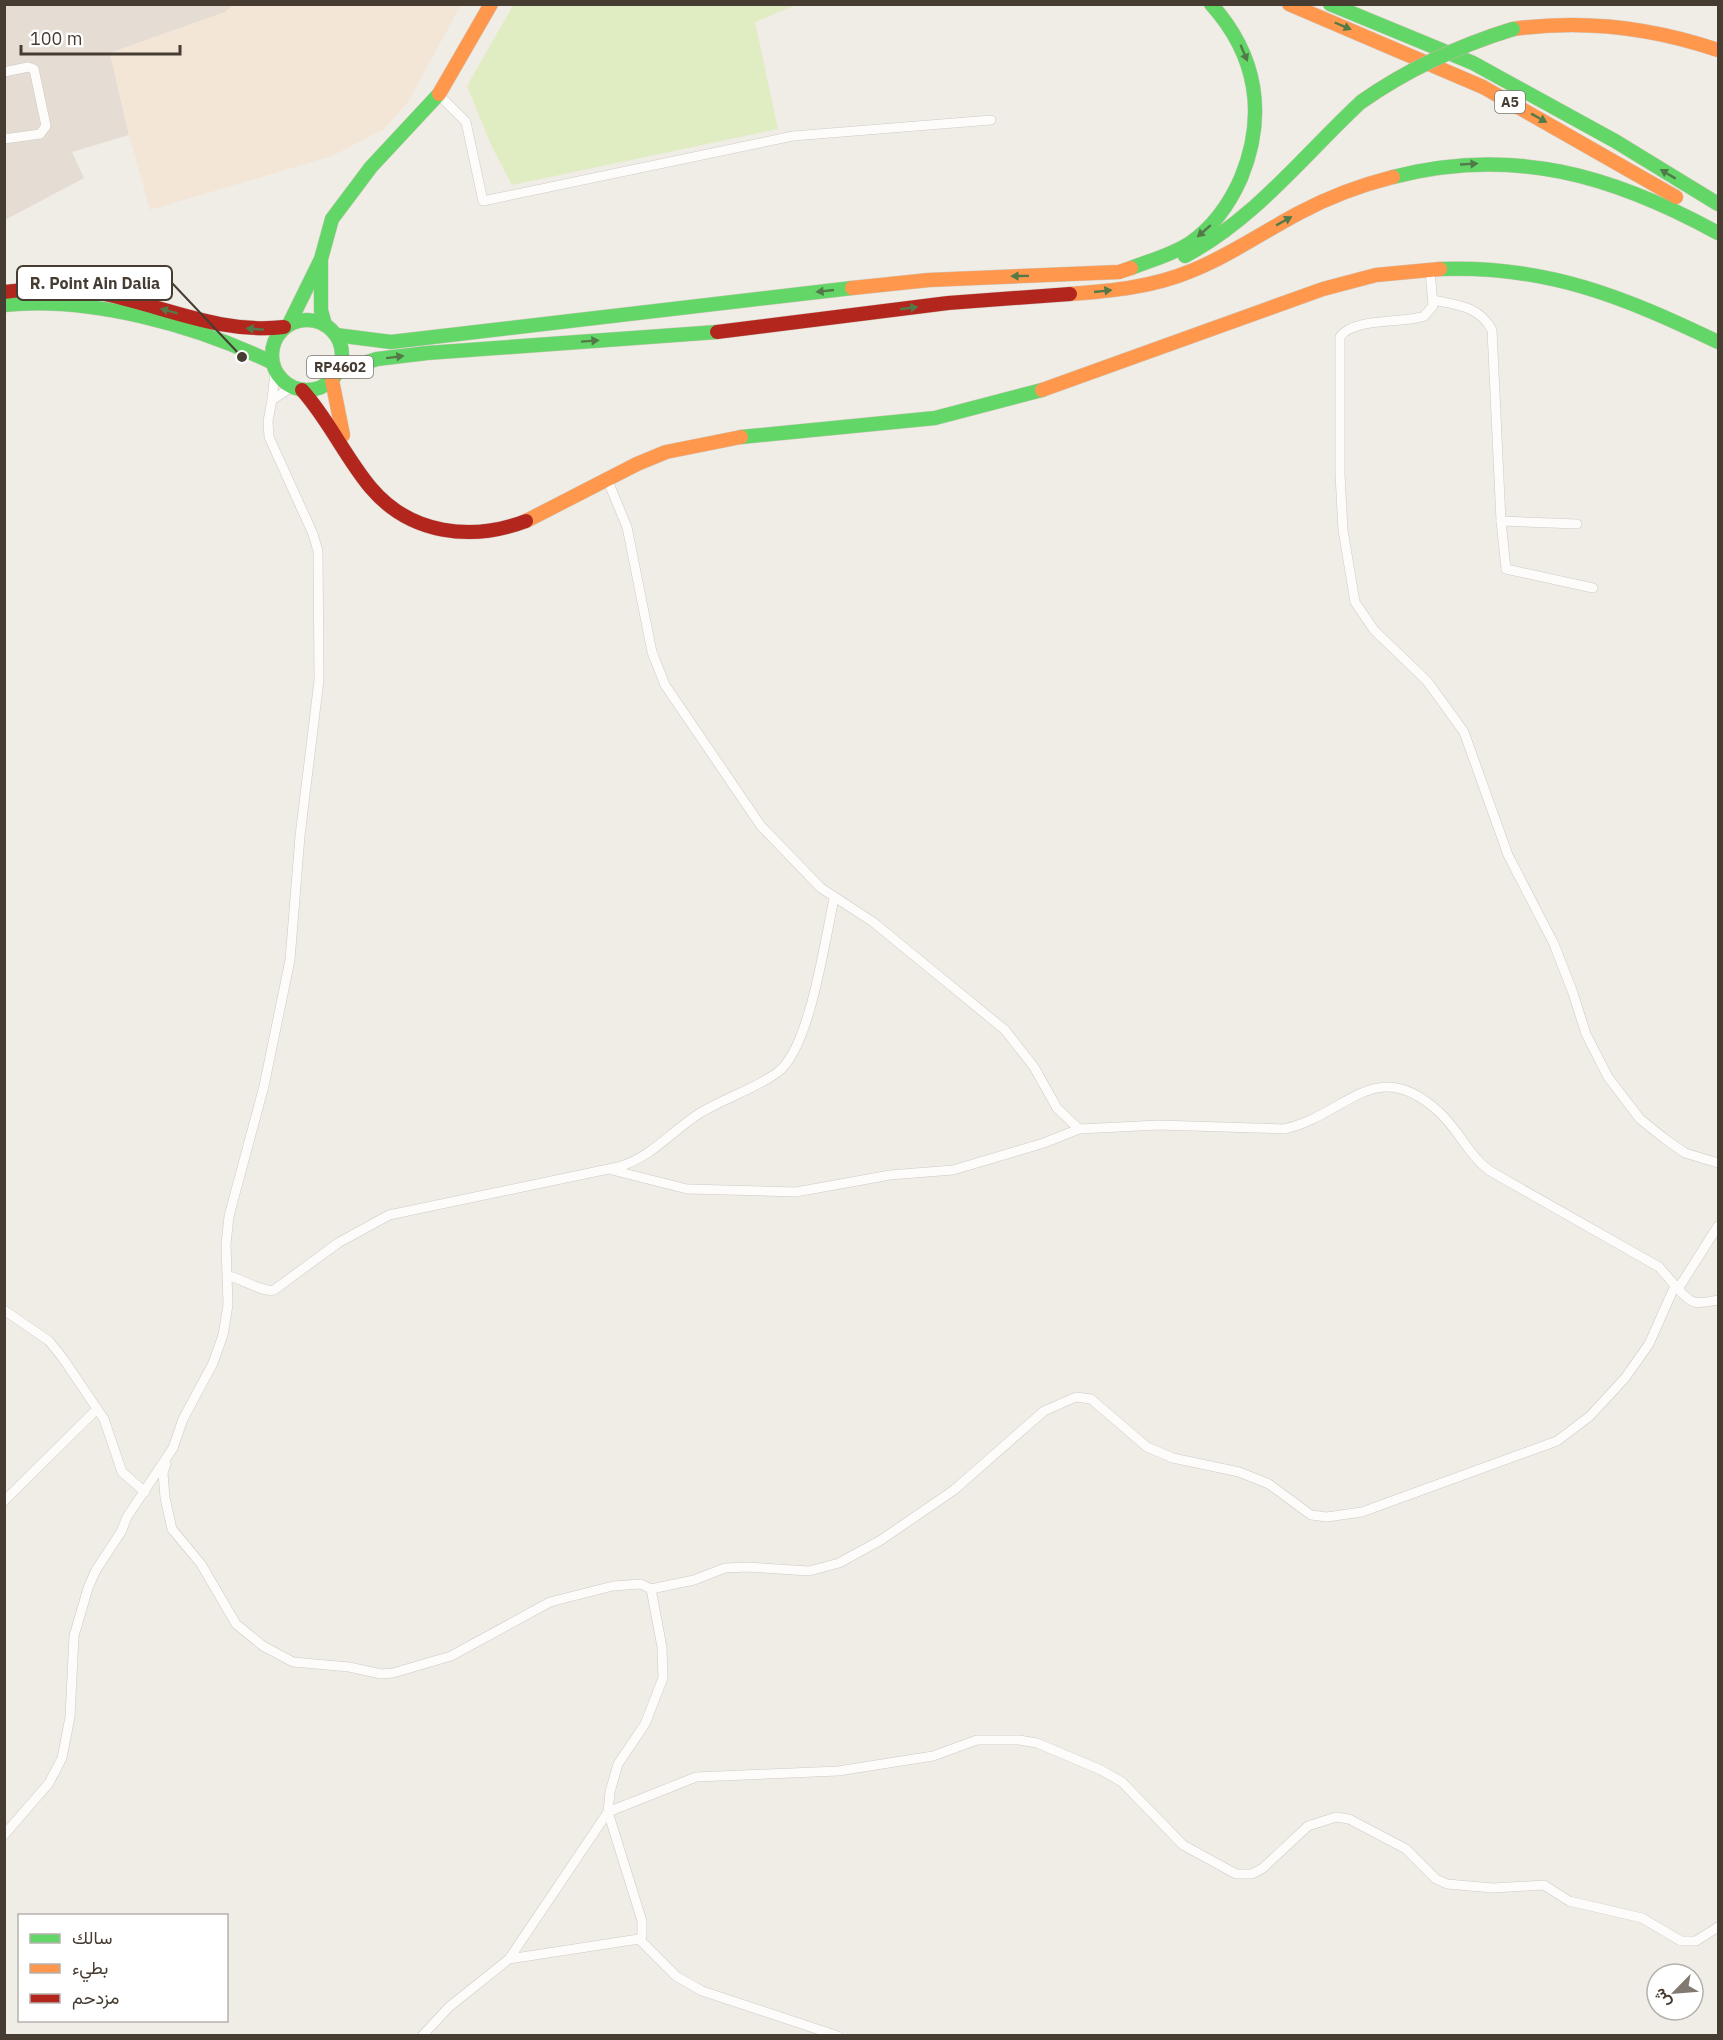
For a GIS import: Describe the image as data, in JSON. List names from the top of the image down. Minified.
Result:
{"streets":{"main road":["A5","RP4602"]},"places":["R. Point Ain Dalia"],"legend":["سالك","بطيء","مزدحم"],"scale_bar":"100 m","north":"bottom left"}
